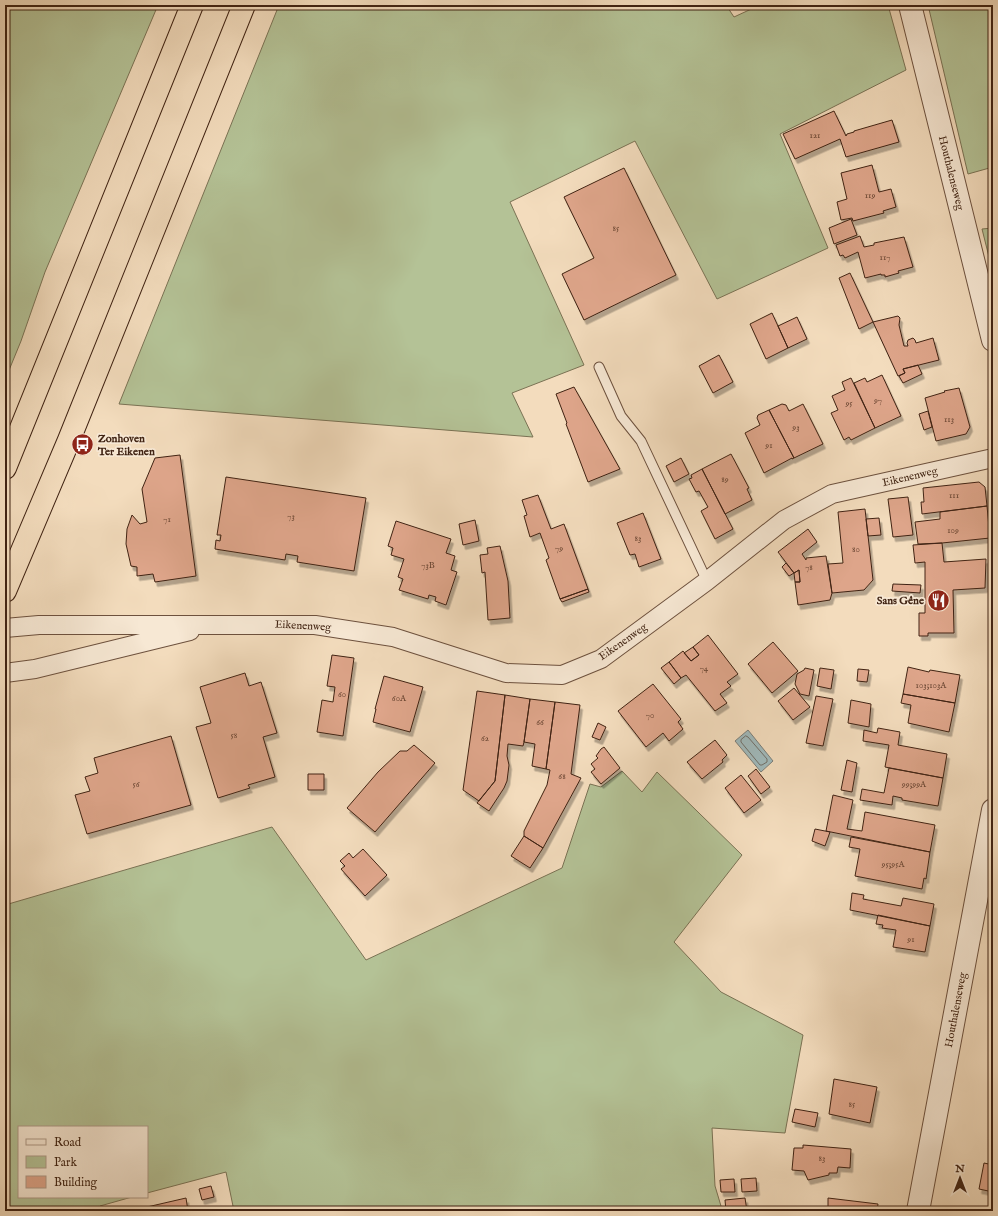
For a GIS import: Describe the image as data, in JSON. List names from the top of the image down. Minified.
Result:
{"streets":{"street":["Houthalenseweg","Eikenenweg"]},"places":{"bus stop":["Zonhoven Ter Eikenen"],"restaurant":["Sans Gêne"]},"house_numbers":["121","119","85","117","97","95","113","93","91","89","111","73","71","109","83","79","80","73B","78","74","103;103A","60","60A","70","66","58","62","68","56","99;99A","95;95A","91","85","83"],"legend":["Road","Park","Building"],"north":"top"}
